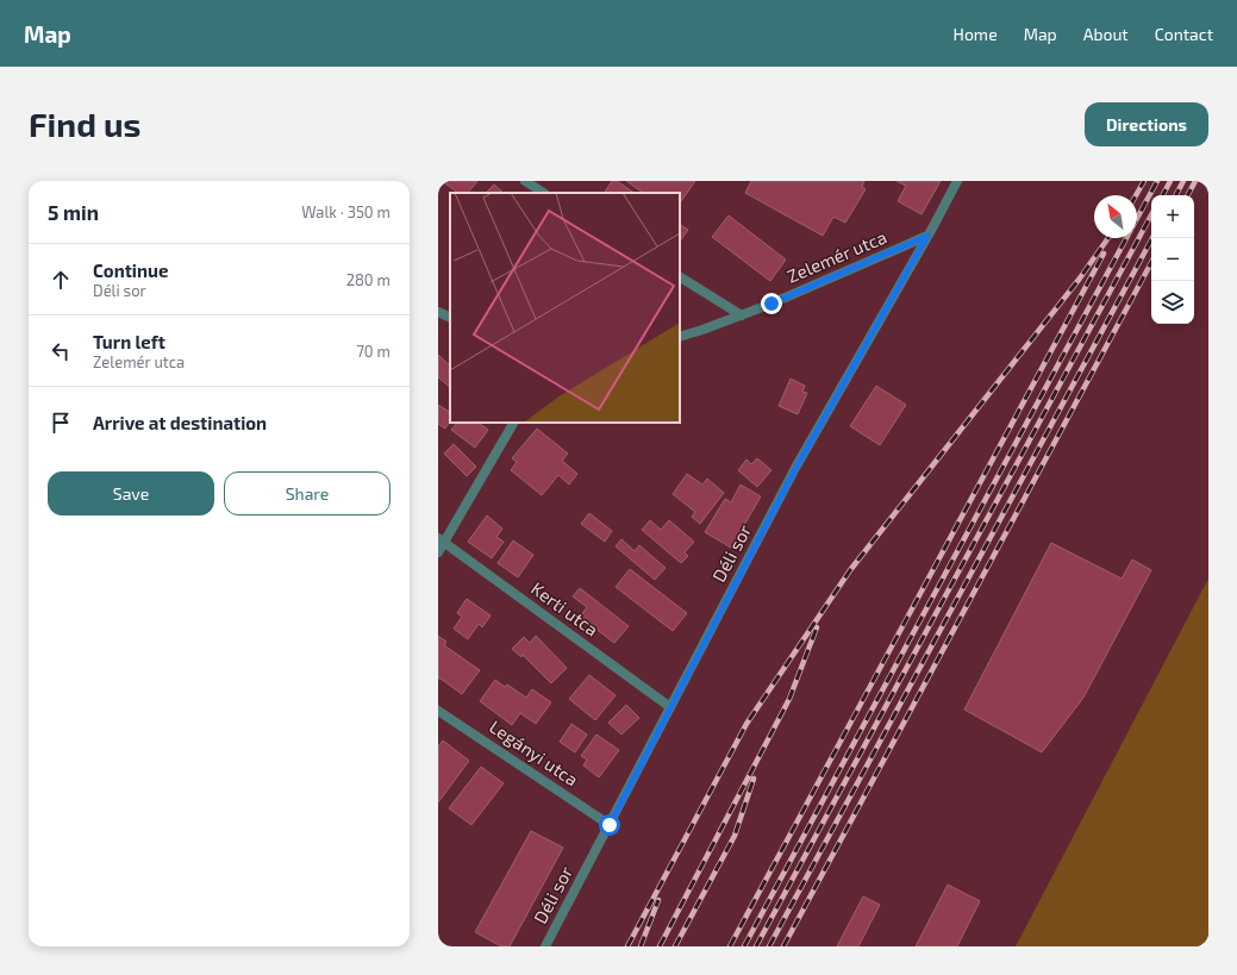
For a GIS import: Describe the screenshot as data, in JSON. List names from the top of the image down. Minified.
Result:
{"streets":{"street":["Zelemér utca","Déli sor","Kerti utca","Legányi utca"]},"crossings":[["Zelemér utca","Déli sor"],["Déli sor","Kerti utca"],["Déli sor","Legányi utca"]],"north":"top left","page":{"header":"Map","nav":["Home","Map","About","Contact"],"buttons":["Directions",["Save","Share"]],"title":"Find us","heading":["5 min","Walk · 350 m"],"map_buttons":["+","−"],"list":[["Continue","Déli sor","280 m"],["Turn left","Zelemér utca","70 m"],"Arrive at destination"]}}
